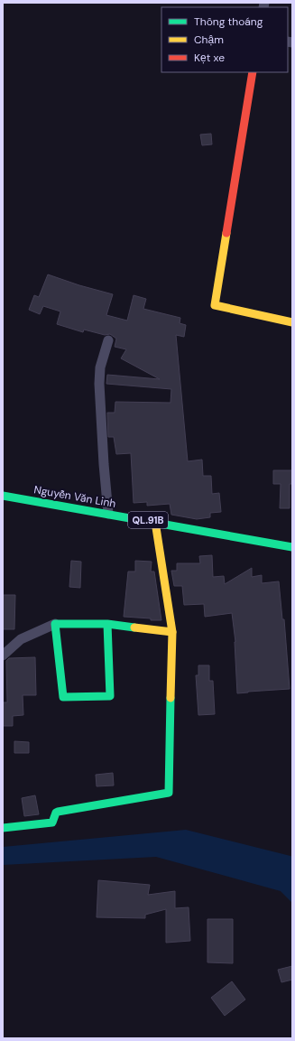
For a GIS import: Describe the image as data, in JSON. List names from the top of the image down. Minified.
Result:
{"streets":{"main road":["Nguyễn Văn Linh","QL.91B"]},"legend":["Thông thoáng","Chậm","Kẹt xe"]}
